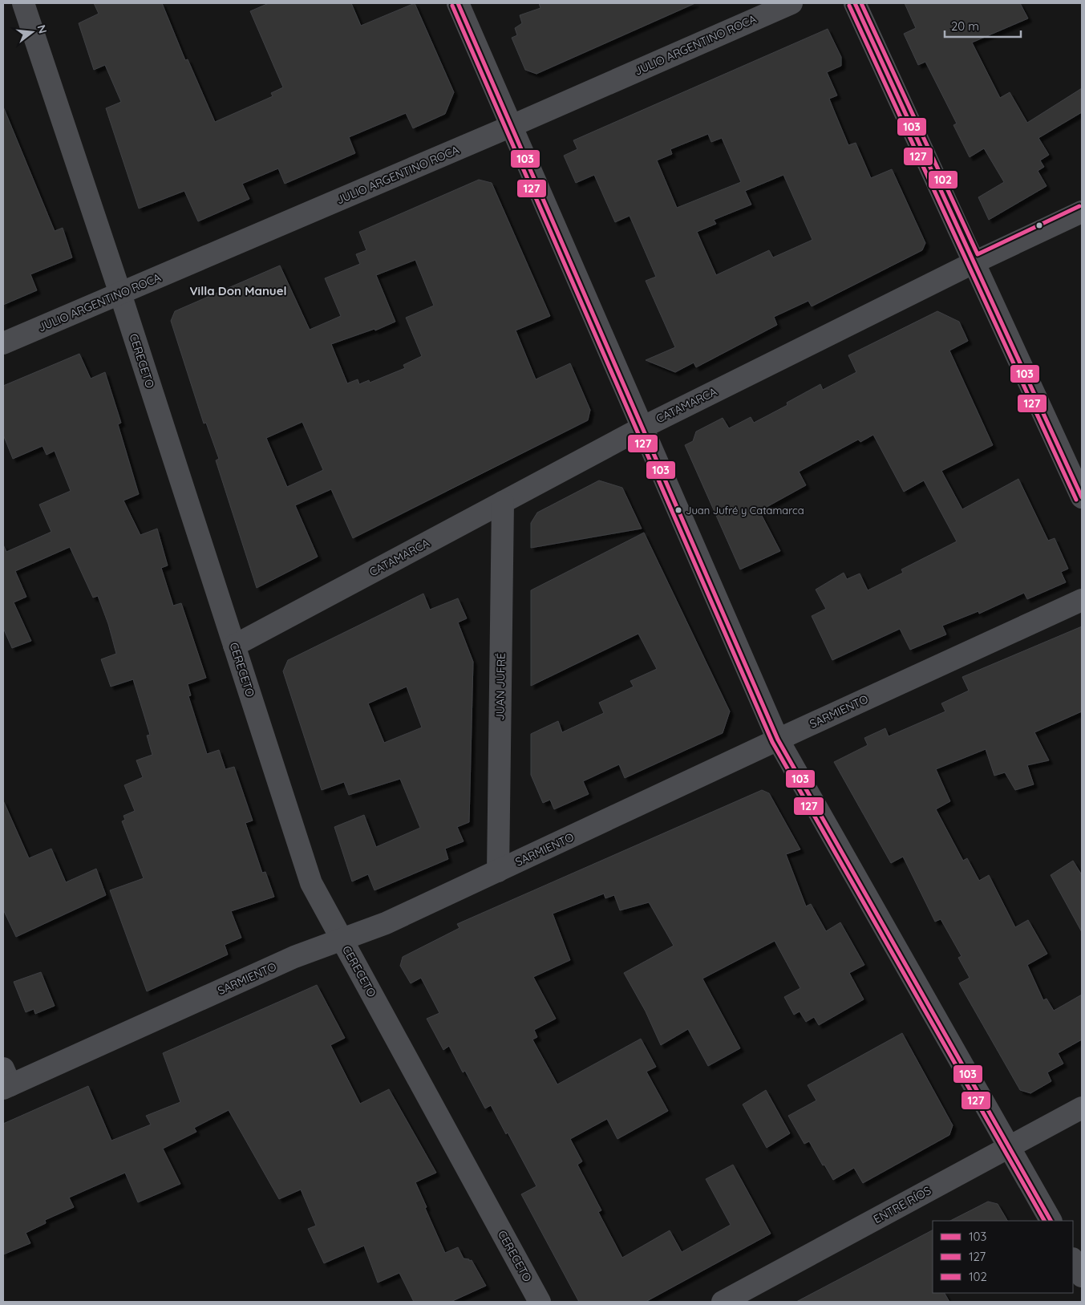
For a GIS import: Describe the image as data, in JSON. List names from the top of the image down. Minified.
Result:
{"streets":{"street":["JULIO ARGENTINO ROCA","CERECETO","CATAMARCA","JUAN JUFRÉ","SARMIENTO","ENTRE RÍOS"]},"crossings":[["JULIO ARGENTINO ROCA","CERECETO"],["CERECETO","CATAMARCA"],["CERECETO","SARMIENTO"],["CATAMARCA","JUAN JUFRÉ"],["JUAN JUFRÉ","SARMIENTO"]],"districts":["Villa Don Manuel"],"places":["Juan Jufré y Catamarca"],"lines":["transit line 103","transit line 102","transit line 127"],"legend":["103","127","102"],"scale_bar":"20 m","north":"right"}
